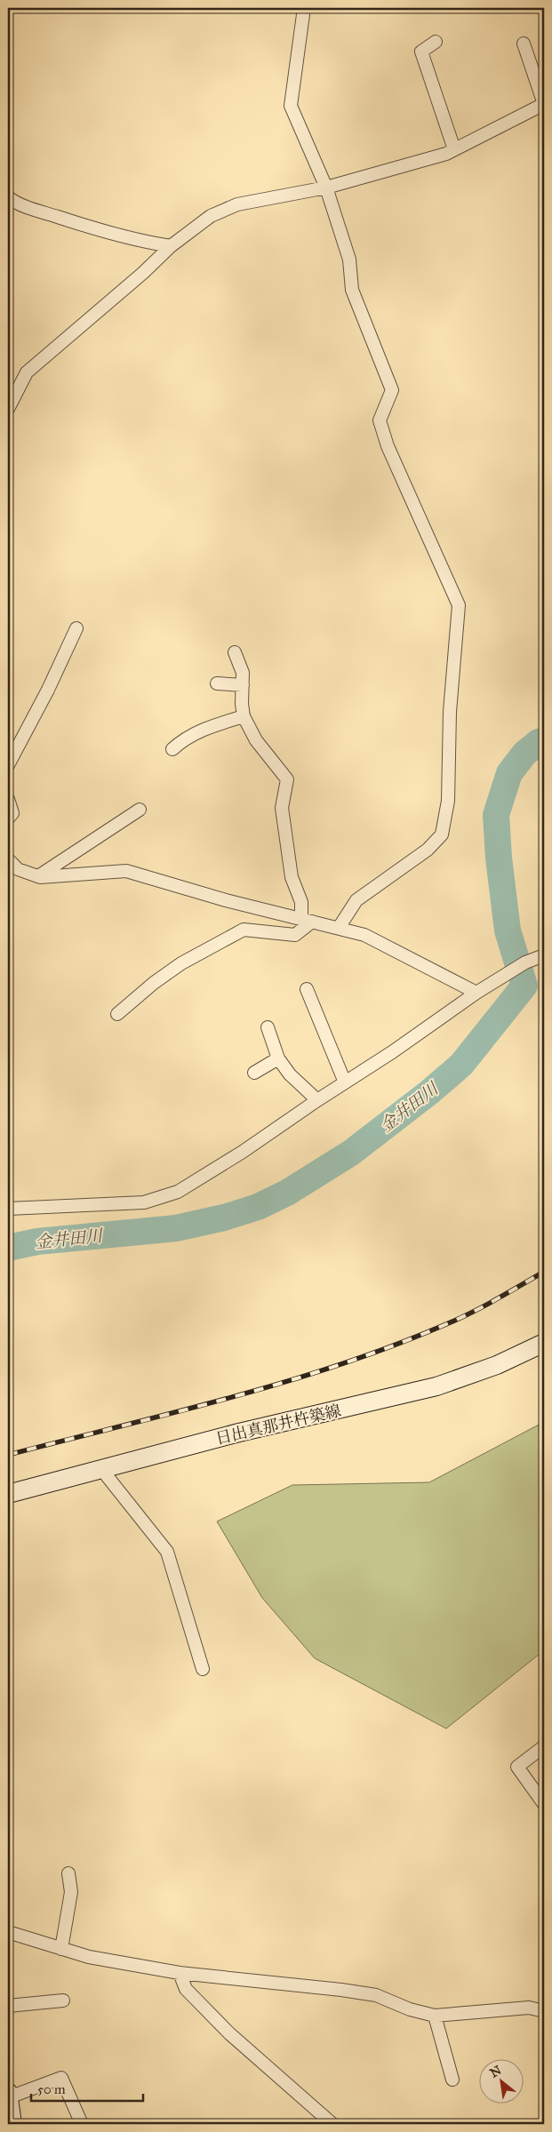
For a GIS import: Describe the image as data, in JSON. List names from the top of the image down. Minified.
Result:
{"streets":{"main road":["日出真那井杵築線"]},"water":["金井田川"],"scale_bar":"50 m","north":"top left"}
